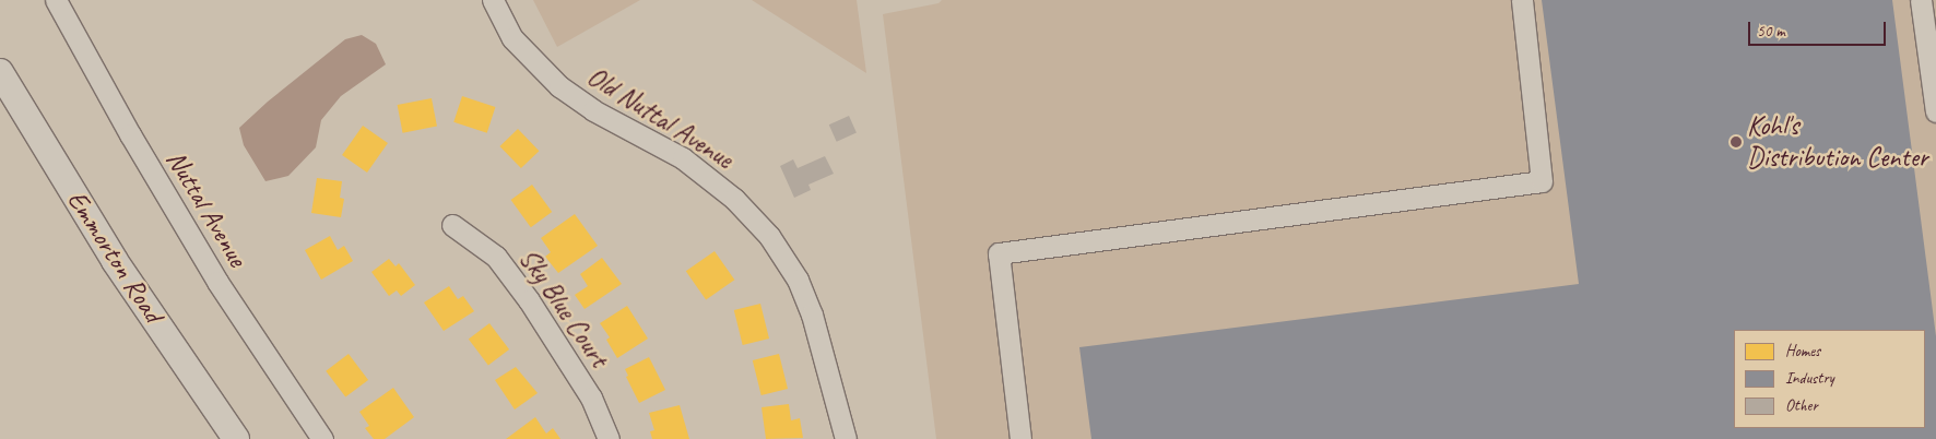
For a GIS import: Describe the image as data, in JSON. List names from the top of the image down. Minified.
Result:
{"streets":{"main road":["Emmorton Road"],"street":["Old Nuttal Avenue","Nuttal Avenue","Sky Blue Court"]},"places":["Kohl's Distribution Center"],"legend":["Homes","Industry","Other"],"scale_bar":"50 m"}
